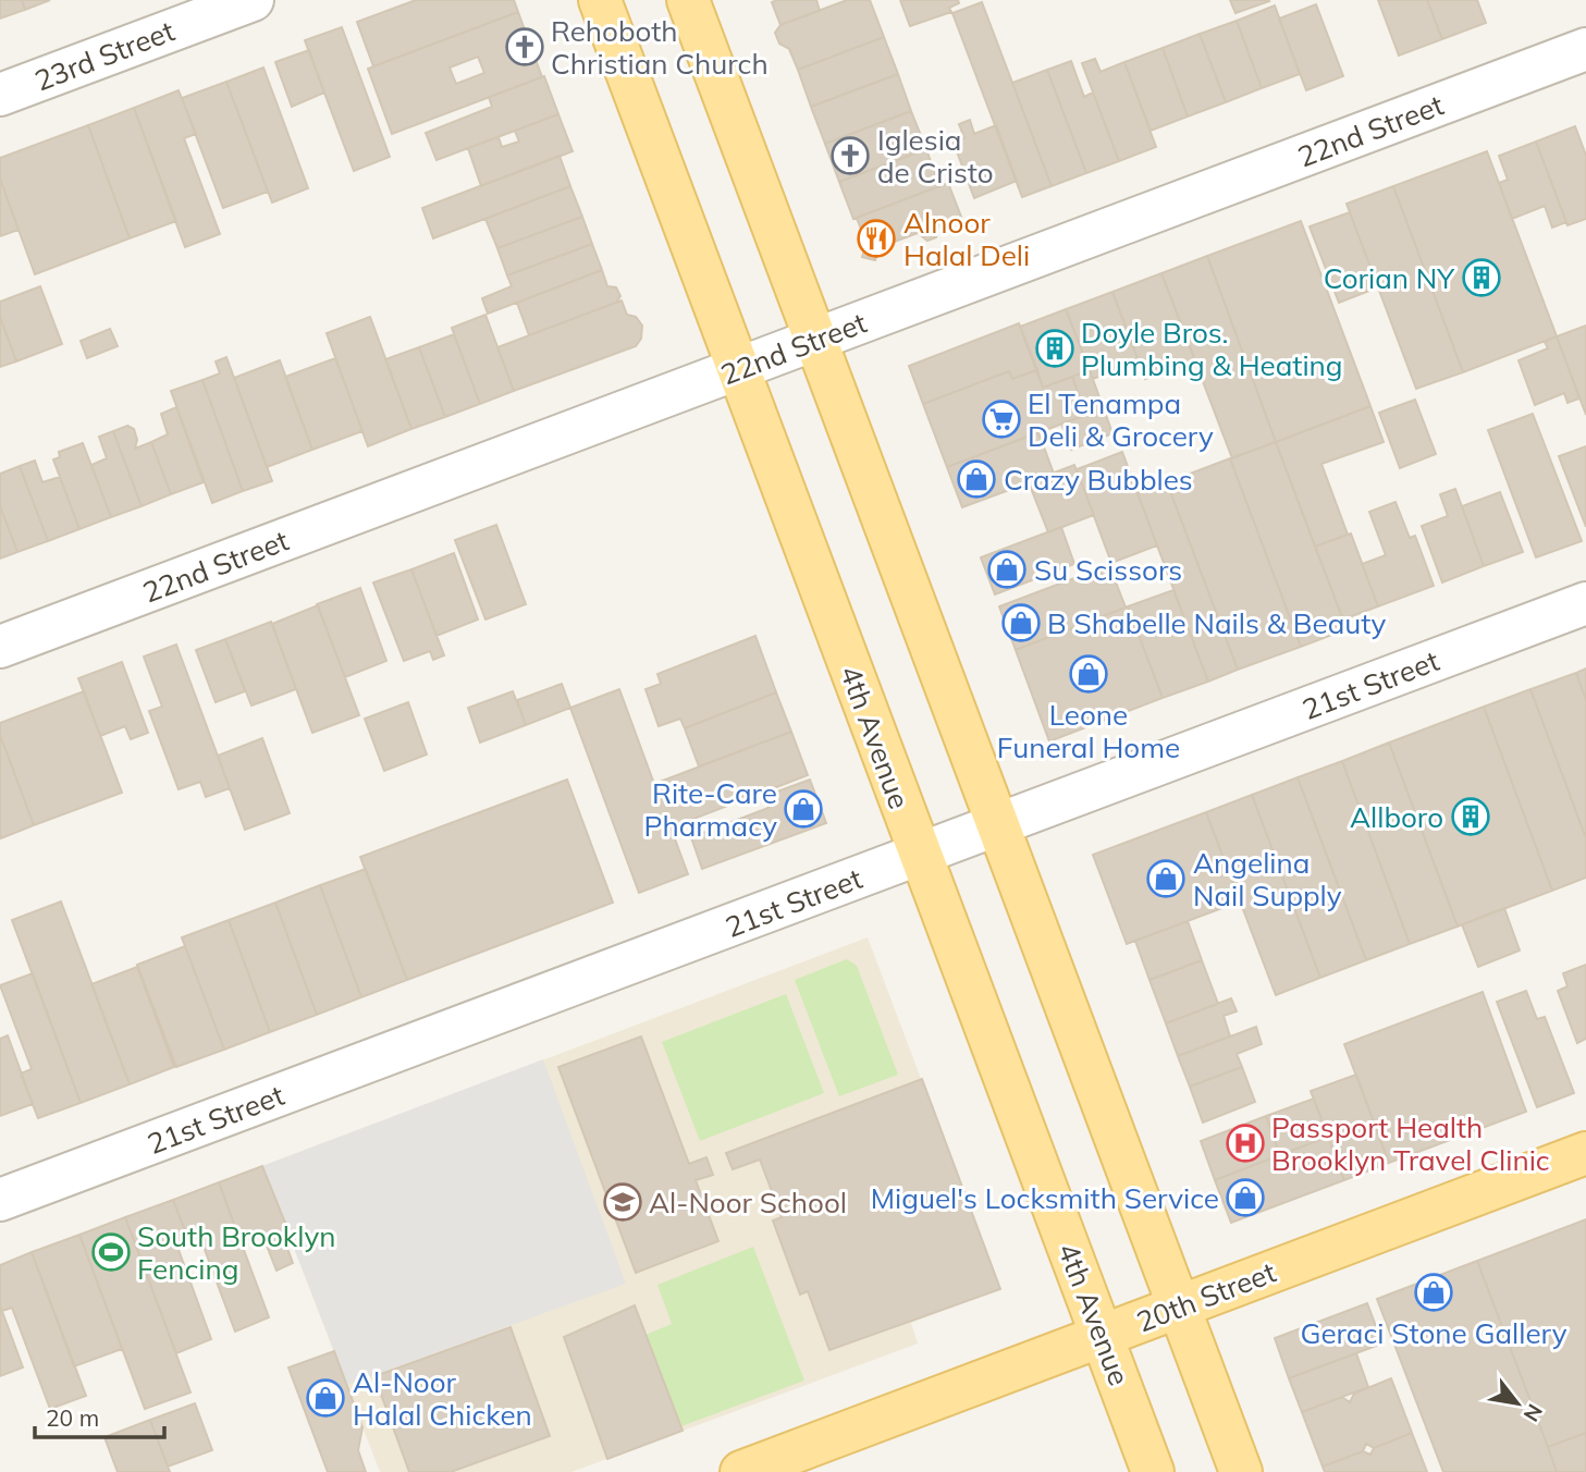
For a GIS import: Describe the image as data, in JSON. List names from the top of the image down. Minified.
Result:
{"streets":{"main road":["4th Avenue","20th Street"],"street":["23rd Street","22nd Street","21st Street"]},"crossings":[["22nd Street","4th Avenue"],["21st Street","4th Avenue"],["4th Avenue","20th Street"]],"places":{"church":["Rehoboth Christian Church","Iglesia de Cristo"],"restaurant":["Alnoor Halal Deli"],"building":["Corian NY","Doyle Bros. Plumbing & Heating","Allboro"],"supermarket":["El Tenampa Deli & Grocery"],"shop":["Crazy Bubbles","Su Scissors","B Shabelle Nails & Beauty","Leone Funeral Home","Rite-Care Pharmacy","Angelina Nail Supply","Miguel's Locksmith Service","Geraci Stone Gallery","Al-Noor Halal Chicken"],"hospital":["Passport Health Brooklyn Travel Clinic"],"school or university":["Al-Noor School"],"sports":["South Brooklyn Fencing"]},"scale_bar":"20 m","north":"bottom right"}
